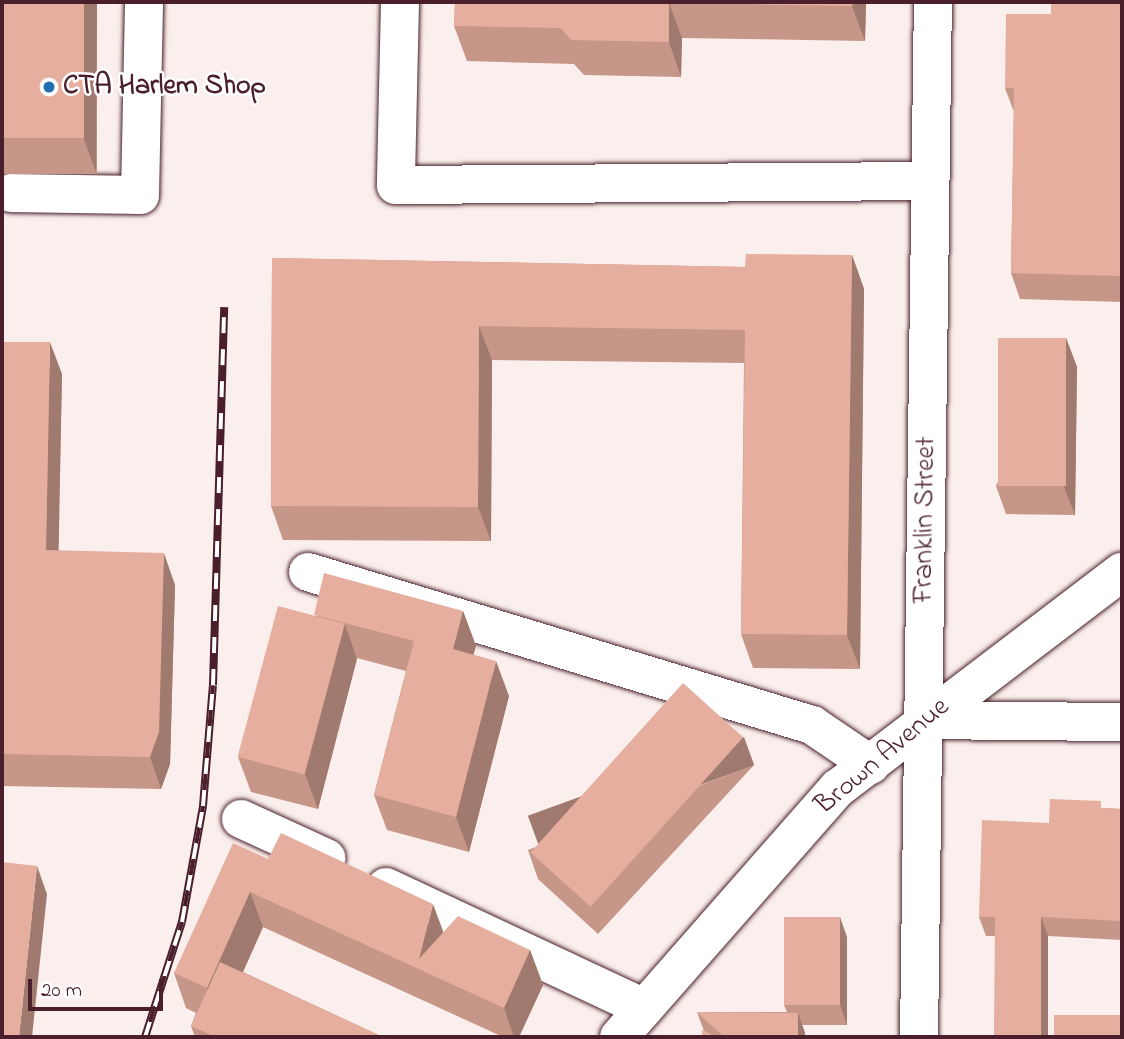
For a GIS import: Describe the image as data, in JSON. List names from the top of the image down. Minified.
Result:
{"streets":{"street":["Franklin Street","Brown Avenue"]},"crossings":[["Franklin Street","Brown Avenue"]],"places":["CTA Harlem Shop"],"scale_bar":"20 m"}
